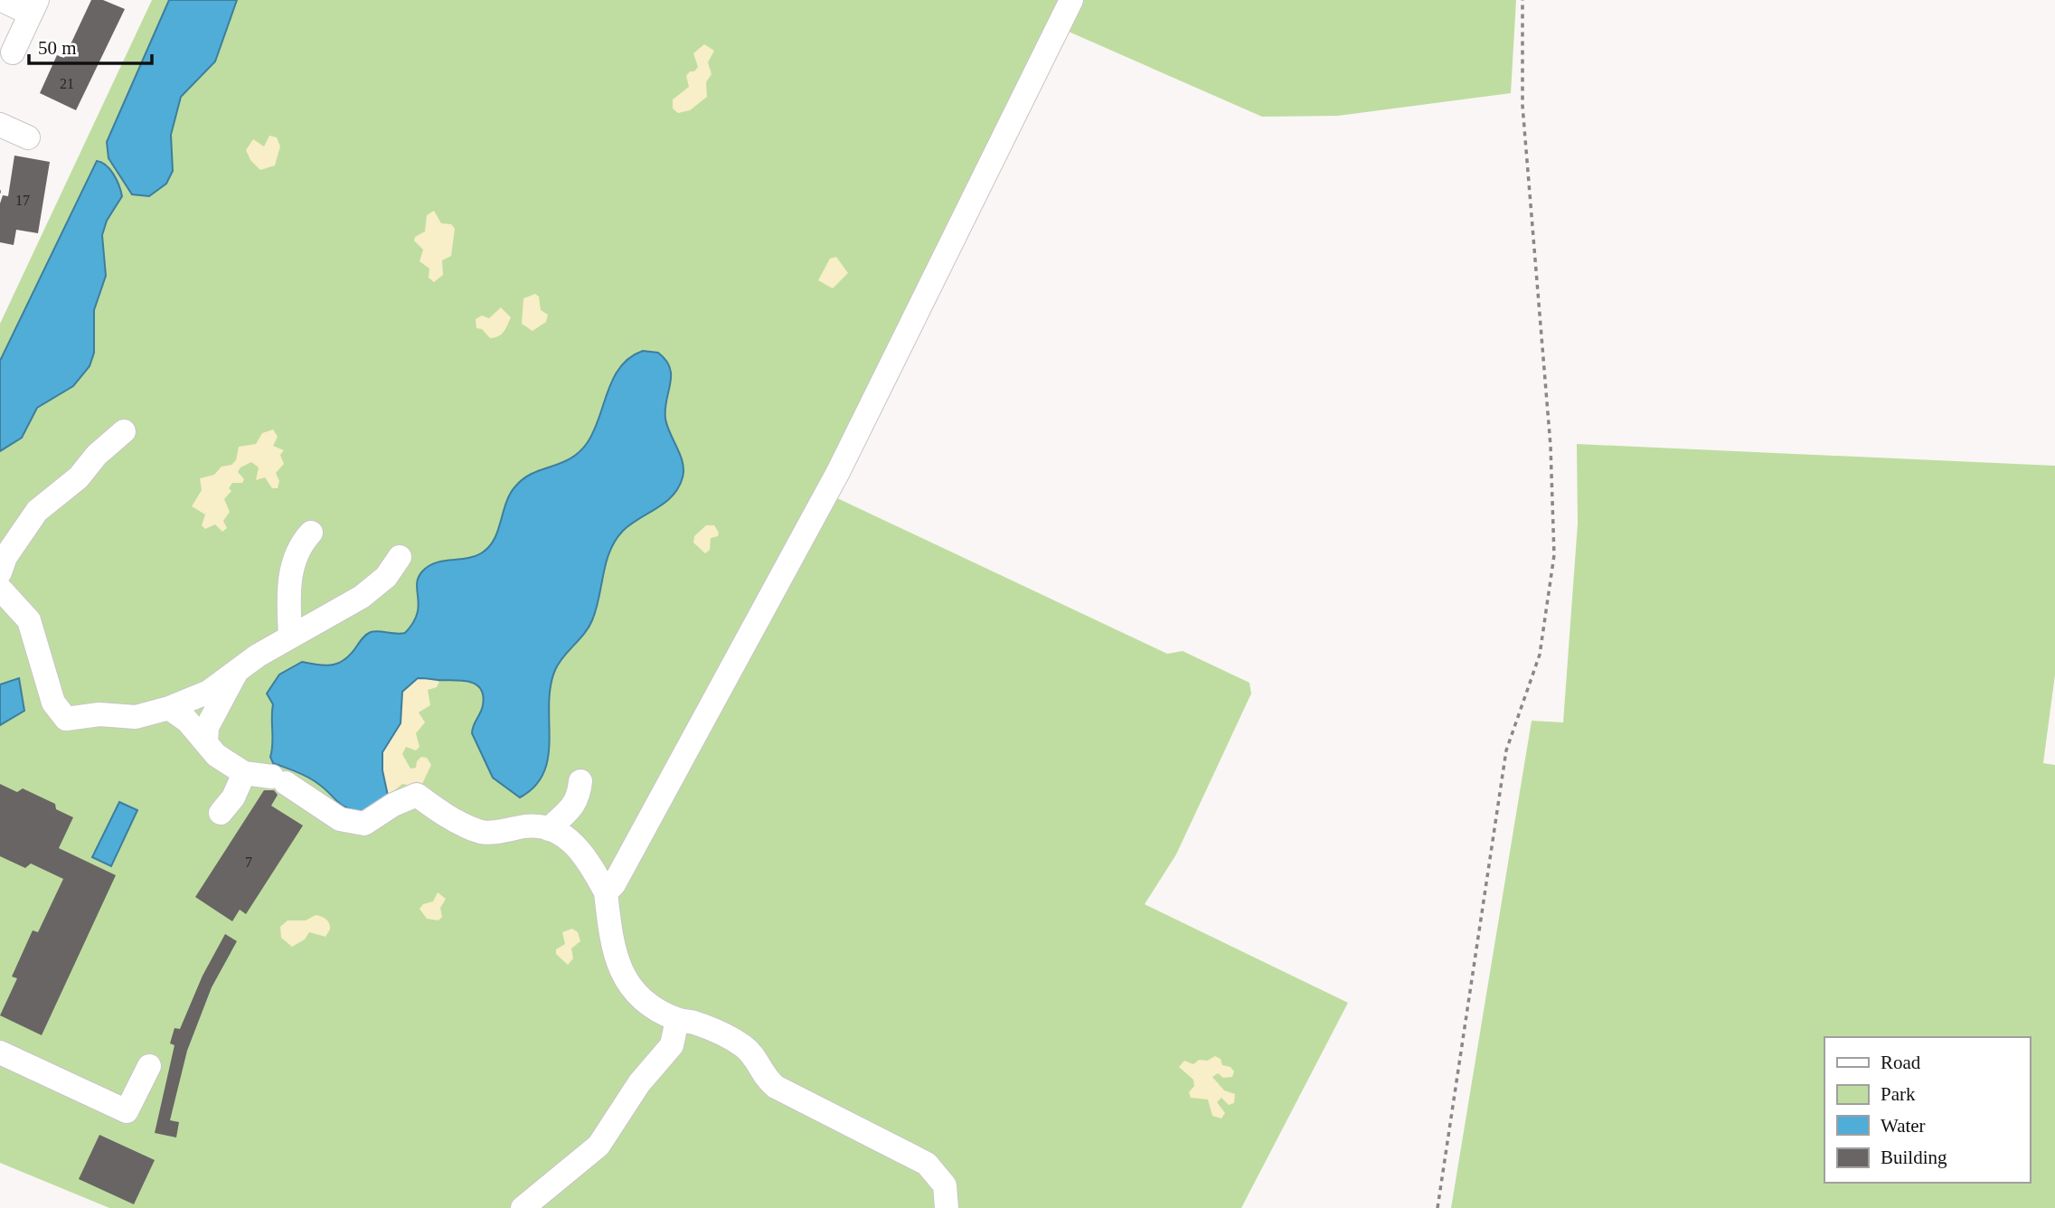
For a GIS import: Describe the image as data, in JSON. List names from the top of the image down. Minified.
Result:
{"house_numbers":["21","17","7"],"legend":["Road","Park","Water","Building"],"scale_bar":"50 m"}
